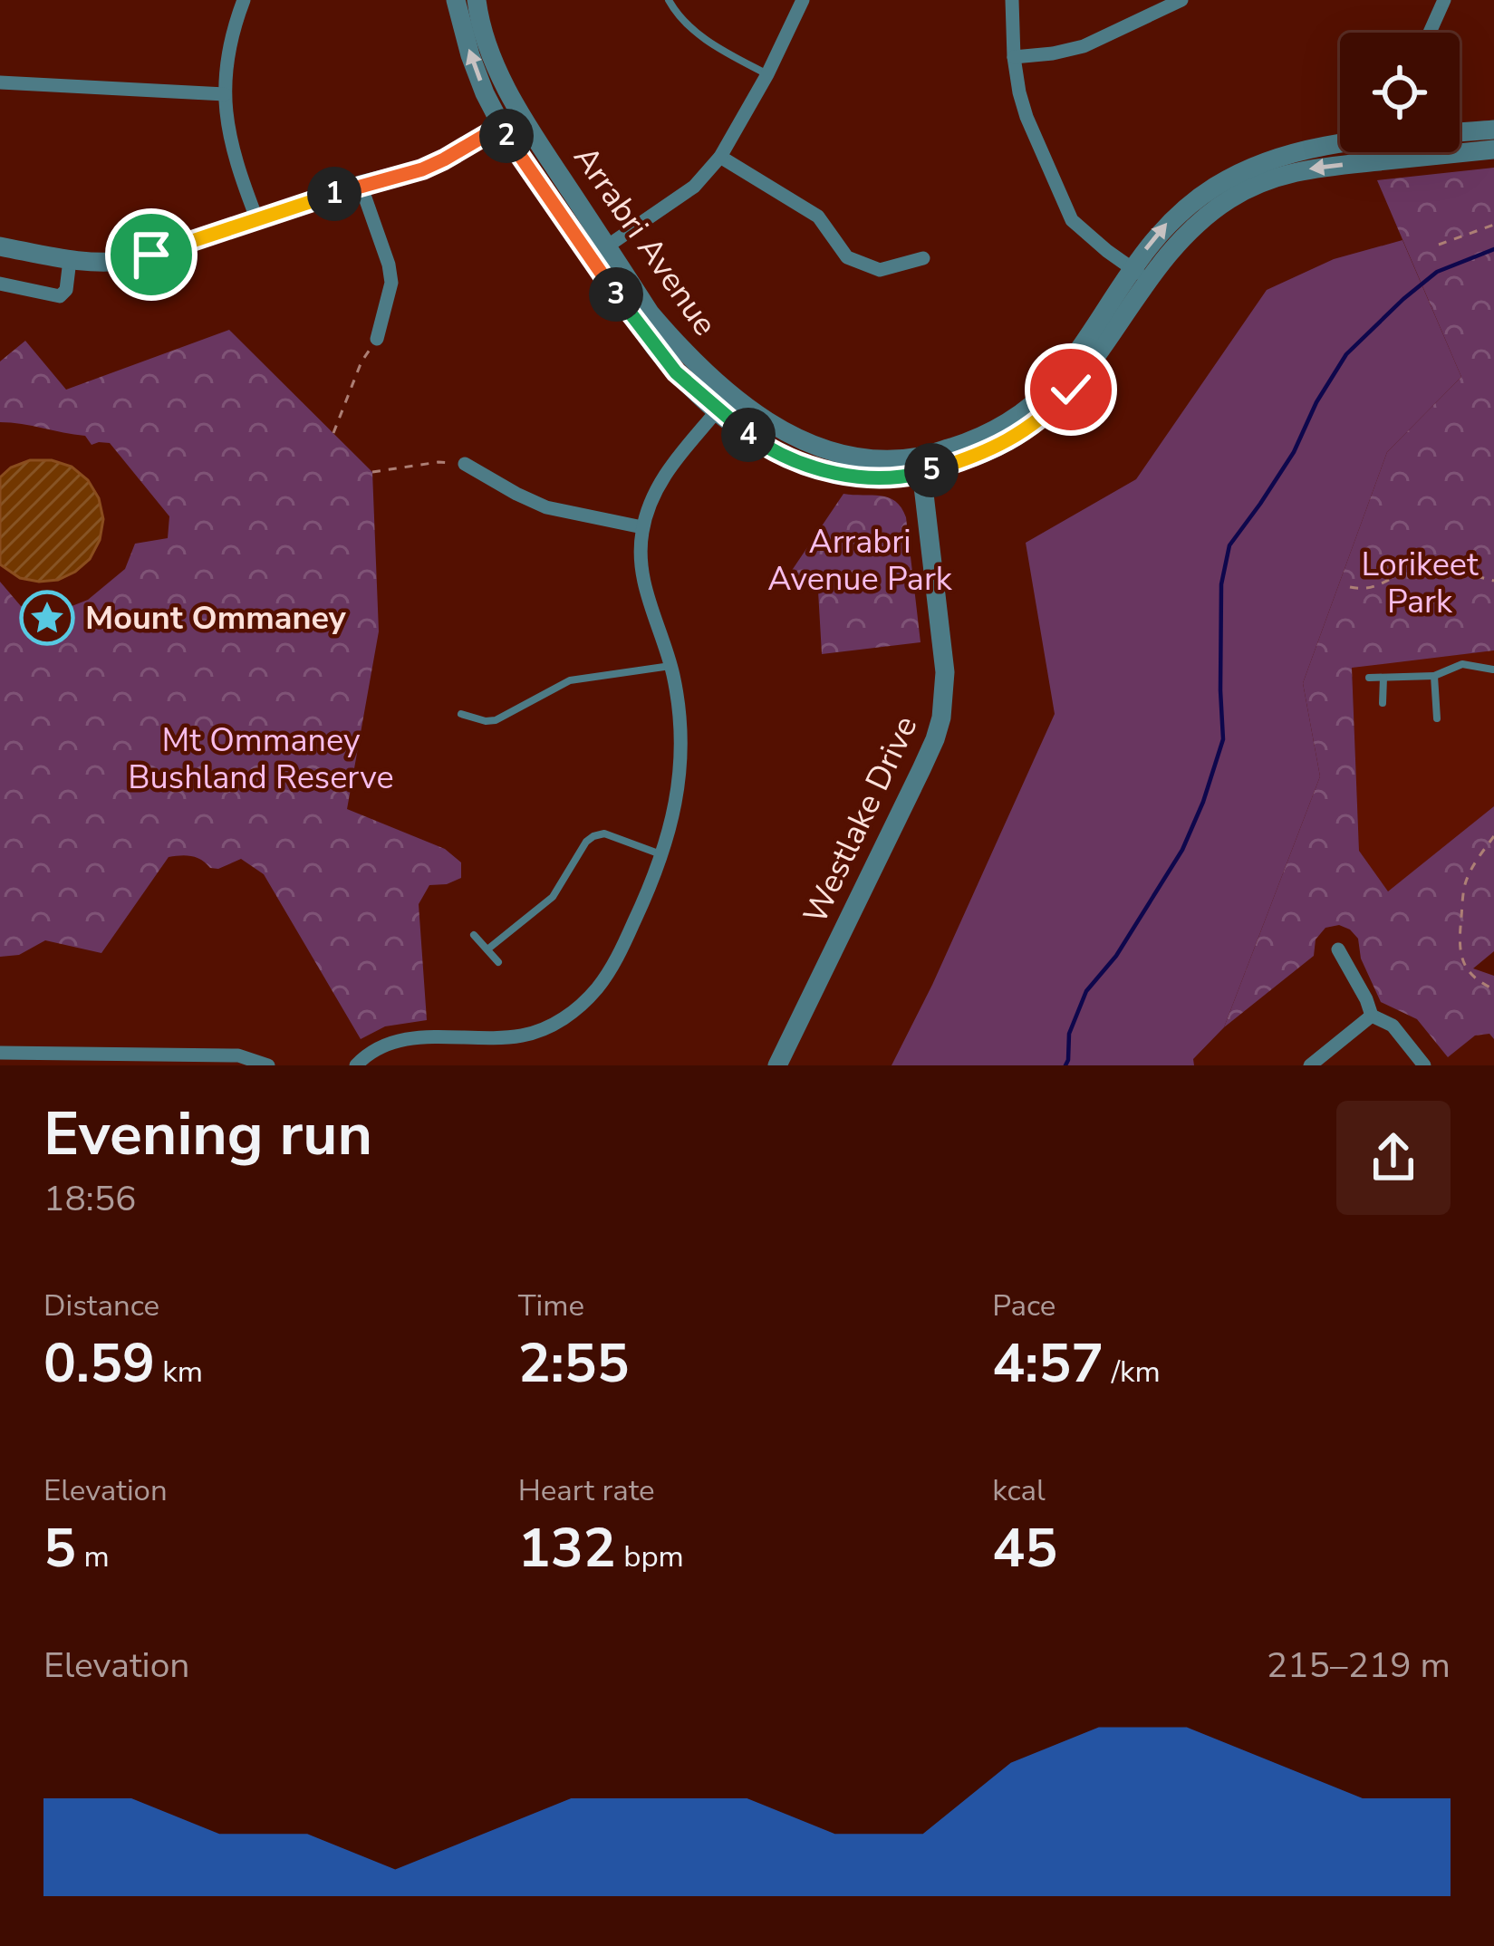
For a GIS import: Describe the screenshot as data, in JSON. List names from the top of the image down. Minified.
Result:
{"streets":{"street":["Arrabri Avenue","Westlake Drive"]},"crossings":[["Arrabri Avenue","Westlake Drive"]],"parks":["Arrabri Avenue Park","Lorikeet Park","Mt Ommaney Bushland Reserve"],"places":{"place":["Mount Ommaney"]},"page":{"pins":["2","1","3","4","5"],"heading":["Evening run","18:56"],"stats":[["Distance","0.59 km"],["Time","2:55"],["Pace","4:57 /km"],["Elevation","5 m"],["Heart rate","132 bpm"],["kcal","45"]],"chart":["Elevation","215–219 m"]}}
